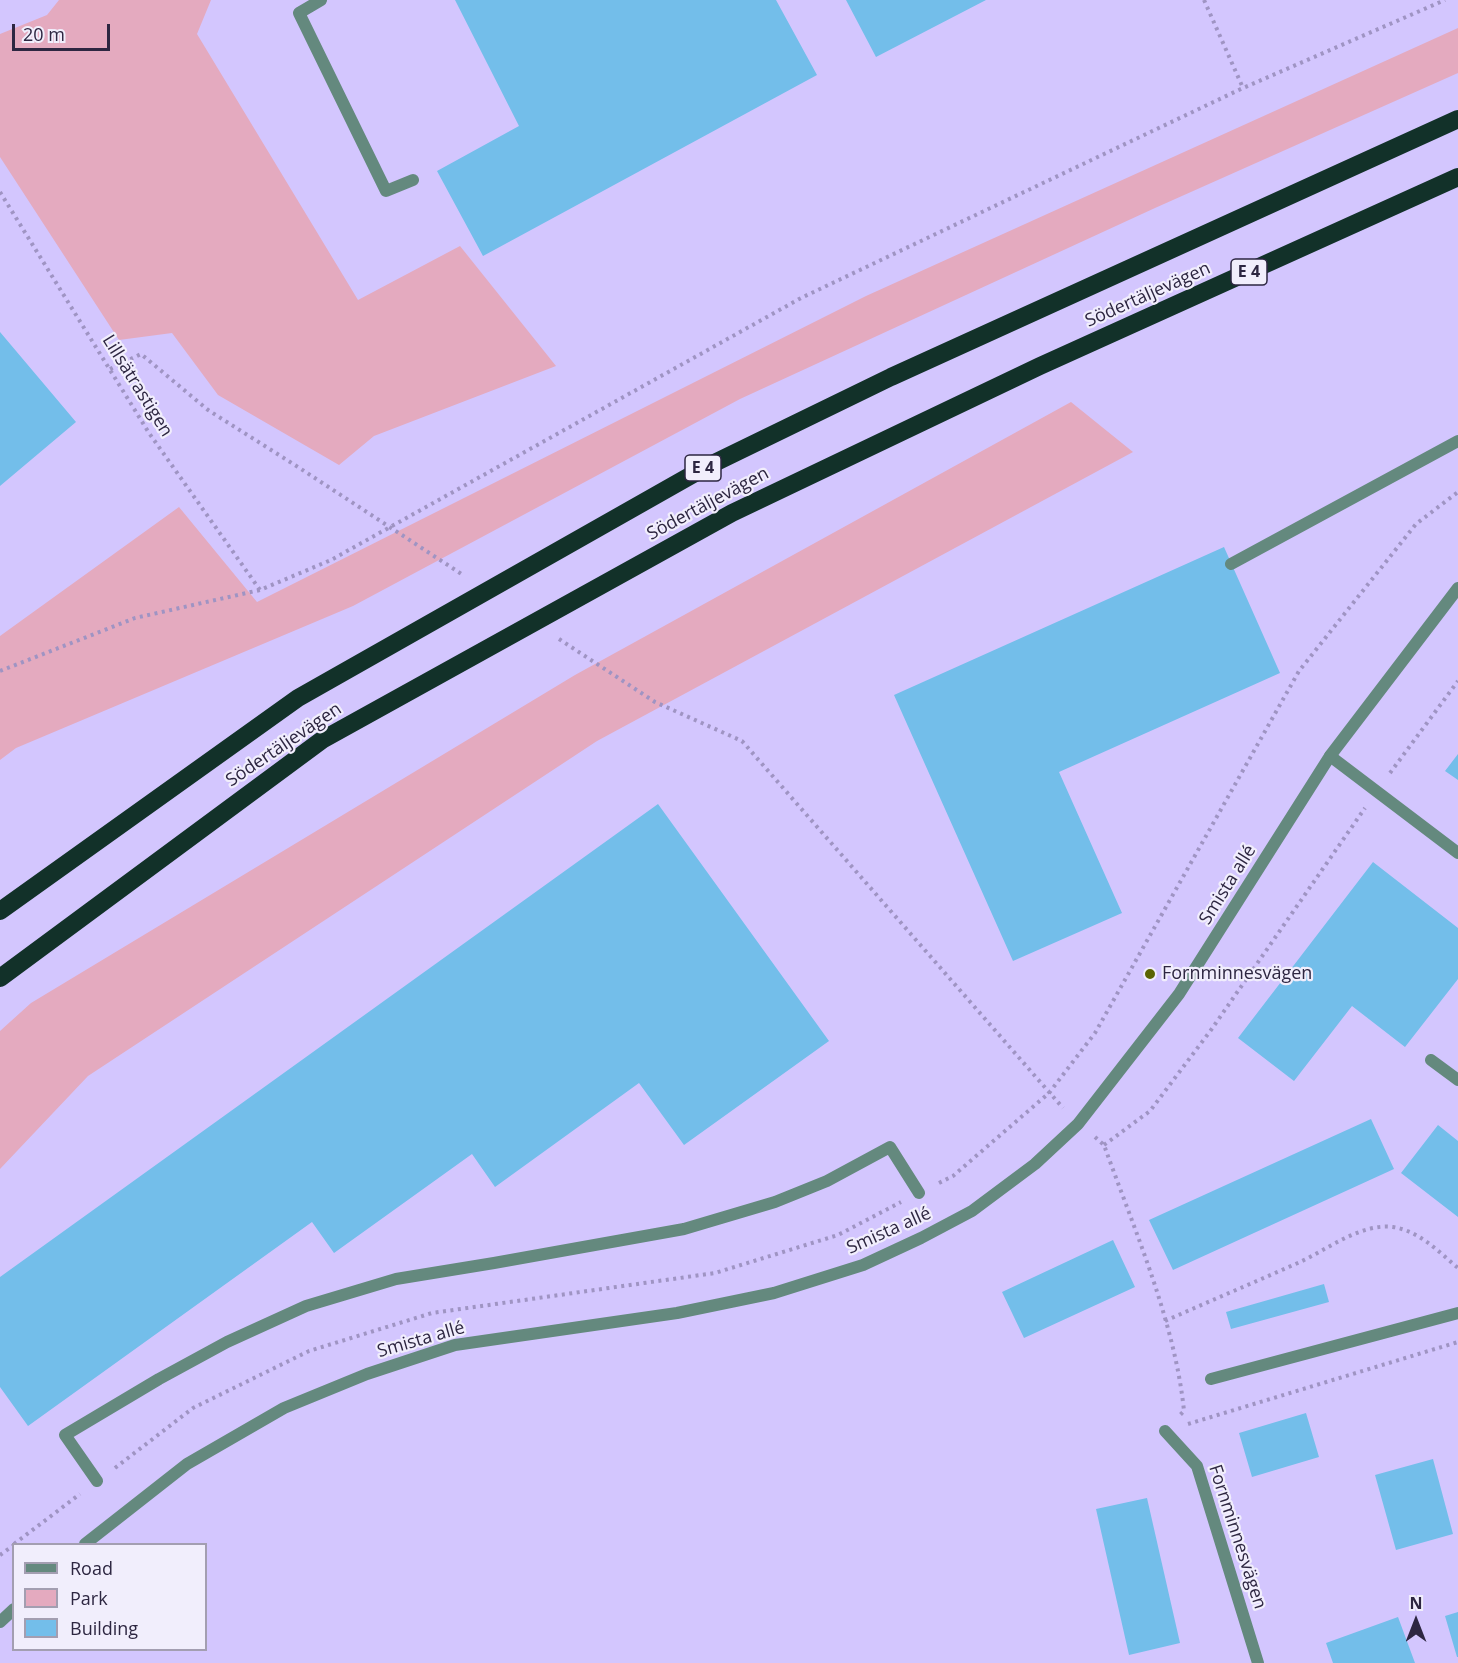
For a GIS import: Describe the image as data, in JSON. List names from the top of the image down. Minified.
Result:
{"streets":{"highway":["E 4","Södertäljevägen"],"street":["Smista allé","Fornminnesvägen"],"path":["Lillsätrastigen"]},"places":["Fornminnesvägen"],"legend":["Road","Park","Building"],"scale_bar":"20 m","north":"top"}
